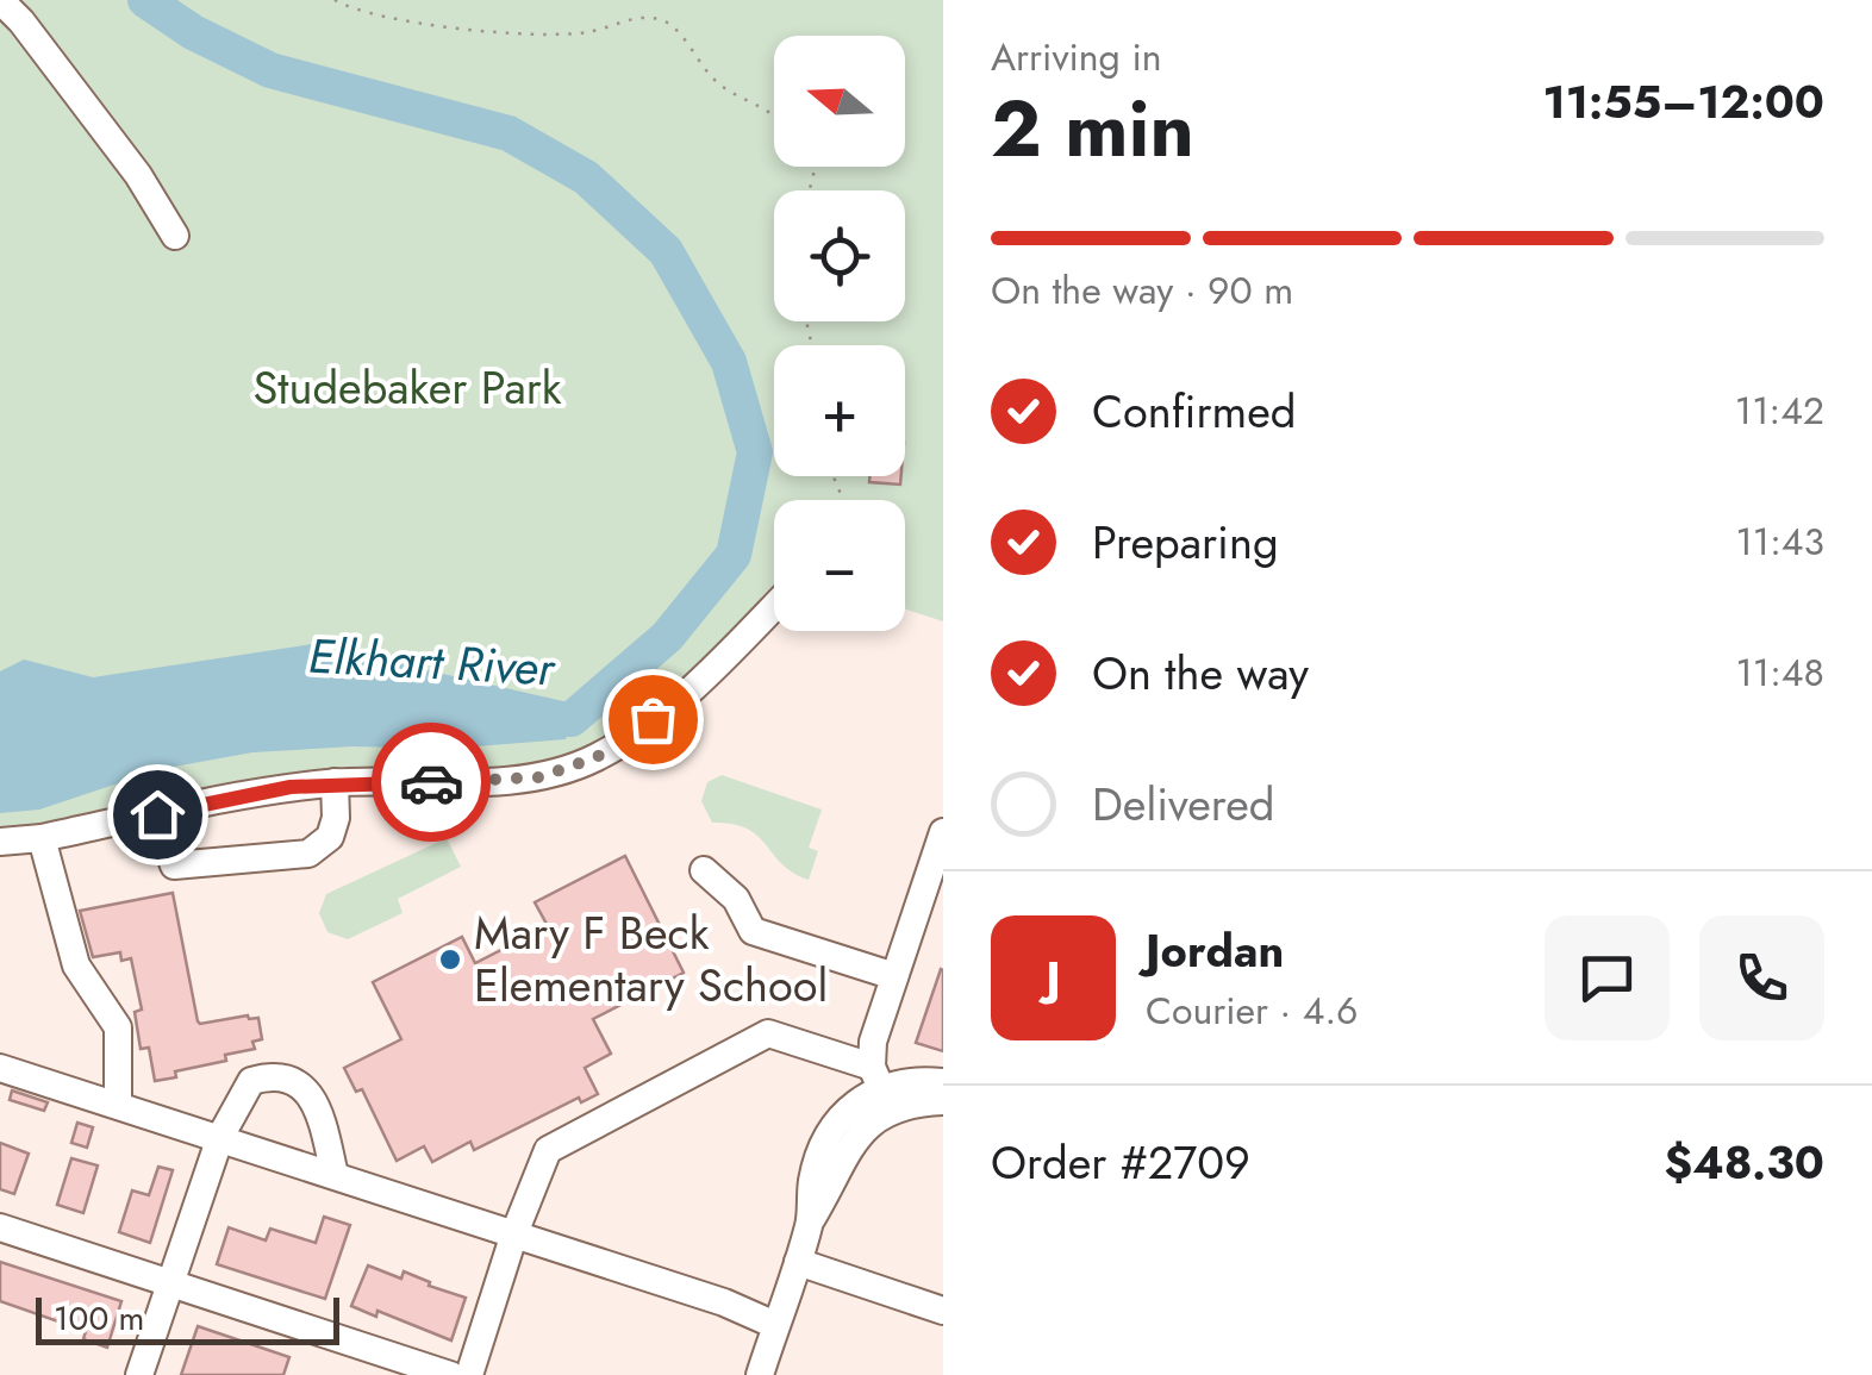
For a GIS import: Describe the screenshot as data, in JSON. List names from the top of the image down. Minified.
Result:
{"water":["Elkhart River"],"parks":["Studebaker Park"],"places":["Mary F Beck Elementary School"],"scale_bar":"100 m","north":"left","page":{"heading":["2 min","Arriving in","11:55–12:00"],"panel":["Jordan","Courier · 4.6","Order #2709","$48.30"],"map_buttons":["+","−"],"bar":"On the way · 90 m","list":[["Confirmed","11:42"],["Preparing","11:43"],["On the way","11:48"],"Delivered"],"round":"J","scale":"100 m"}}
